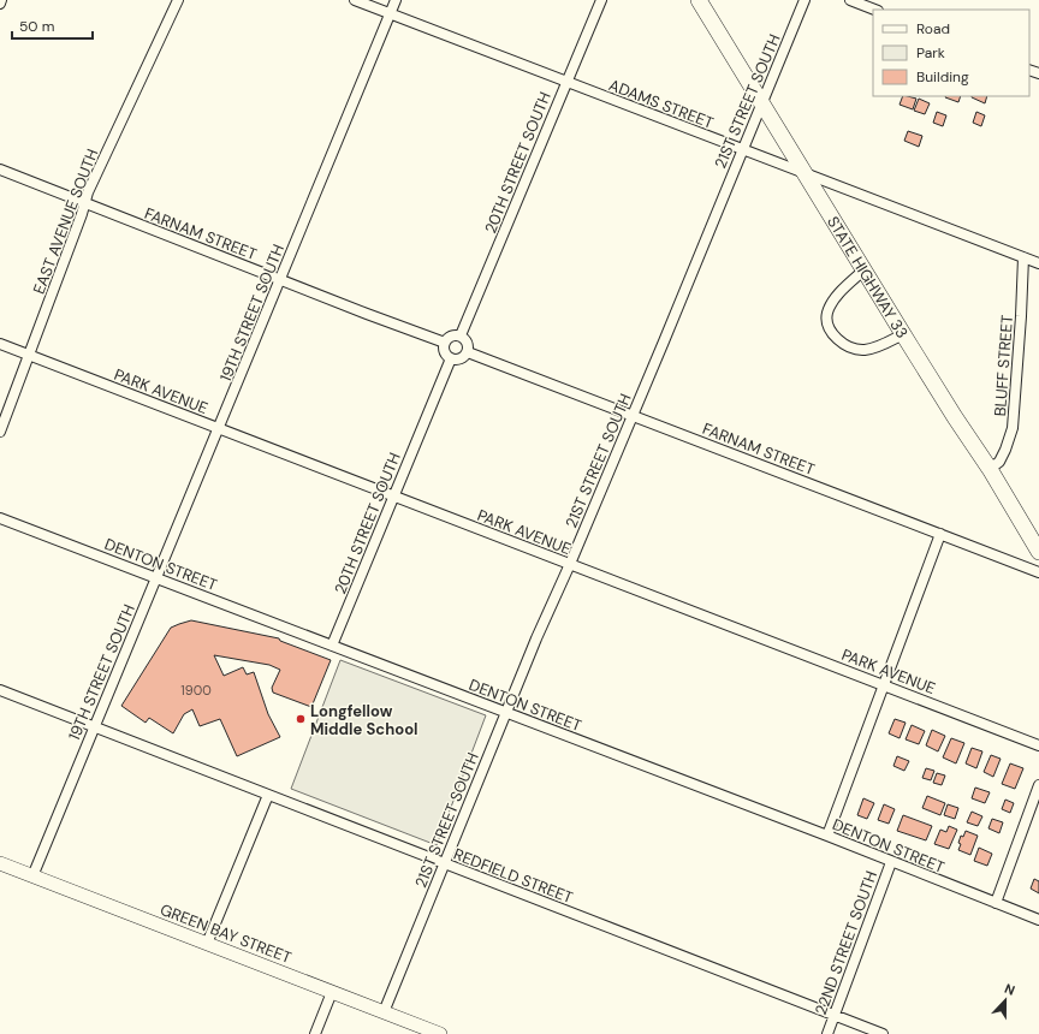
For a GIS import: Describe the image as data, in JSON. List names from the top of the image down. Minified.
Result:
{"streets":{"main road":["STATE HIGHWAY 33"],"street":["21ST STREET SOUTH","ADAMS STREET","20TH STREET SOUTH","EAST AVENUE SOUTH","FARNAM STREET","19TH STREET SOUTH","BLUFF STREET","PARK AVENUE","DENTON STREET","REDFIELD STREET","GREEN BAY STREET","22ND STREET SOUTH"]},"crossings":[["21ST STREET SOUTH","ADAMS STREET"],["21ST STREET SOUTH","FARNAM STREET"],["21ST STREET SOUTH","STATE HIGHWAY 33"],["21ST STREET SOUTH","PARK AVENUE"],["21ST STREET SOUTH","DENTON STREET"],["21ST STREET SOUTH","REDFIELD STREET"],["21ST STREET SOUTH","GREEN BAY STREET"],["ADAMS STREET","20TH STREET SOUTH"],["ADAMS STREET","STATE HIGHWAY 33"],["ADAMS STREET","19TH STREET SOUTH"],["ADAMS STREET","BLUFF STREET"],["20TH STREET SOUTH","FARNAM STREET"],["20TH STREET SOUTH","PARK AVENUE"],["20TH STREET SOUTH","DENTON STREET"],["EAST AVENUE SOUTH","FARNAM STREET"],["EAST AVENUE SOUTH","PARK AVENUE"],["FARNAM STREET","19TH STREET SOUTH"],["STATE HIGHWAY 33","BLUFF STREET"],["19TH STREET SOUTH","PARK AVENUE"],["19TH STREET SOUTH","DENTON STREET"],["19TH STREET SOUTH","REDFIELD STREET"],["19TH STREET SOUTH","GREEN BAY STREET"],["DENTON STREET","22ND STREET SOUTH"],["REDFIELD STREET","22ND STREET SOUTH"]],"places":["Longfellow Middle School"],"house_numbers":["1900"],"legend":["Road","Park","Building"],"scale_bar":"50 m","north":"top"}
